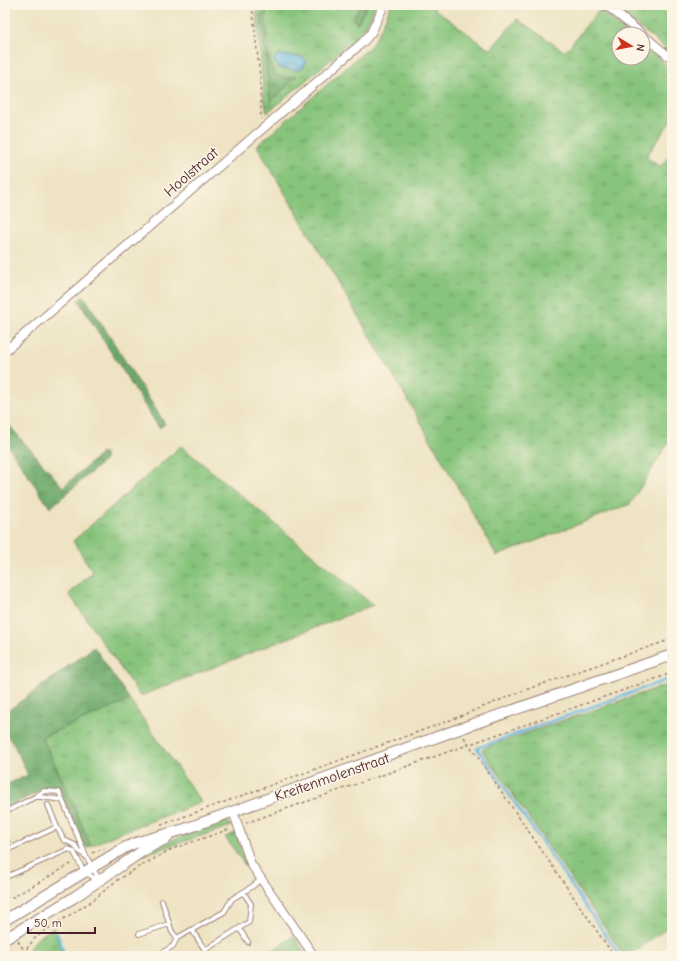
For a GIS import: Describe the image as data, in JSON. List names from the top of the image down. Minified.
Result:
{"streets":{"street":["Hoolstraat","Kreitenmolenstraat"]},"scale_bar":"50 m","north":"right"}
